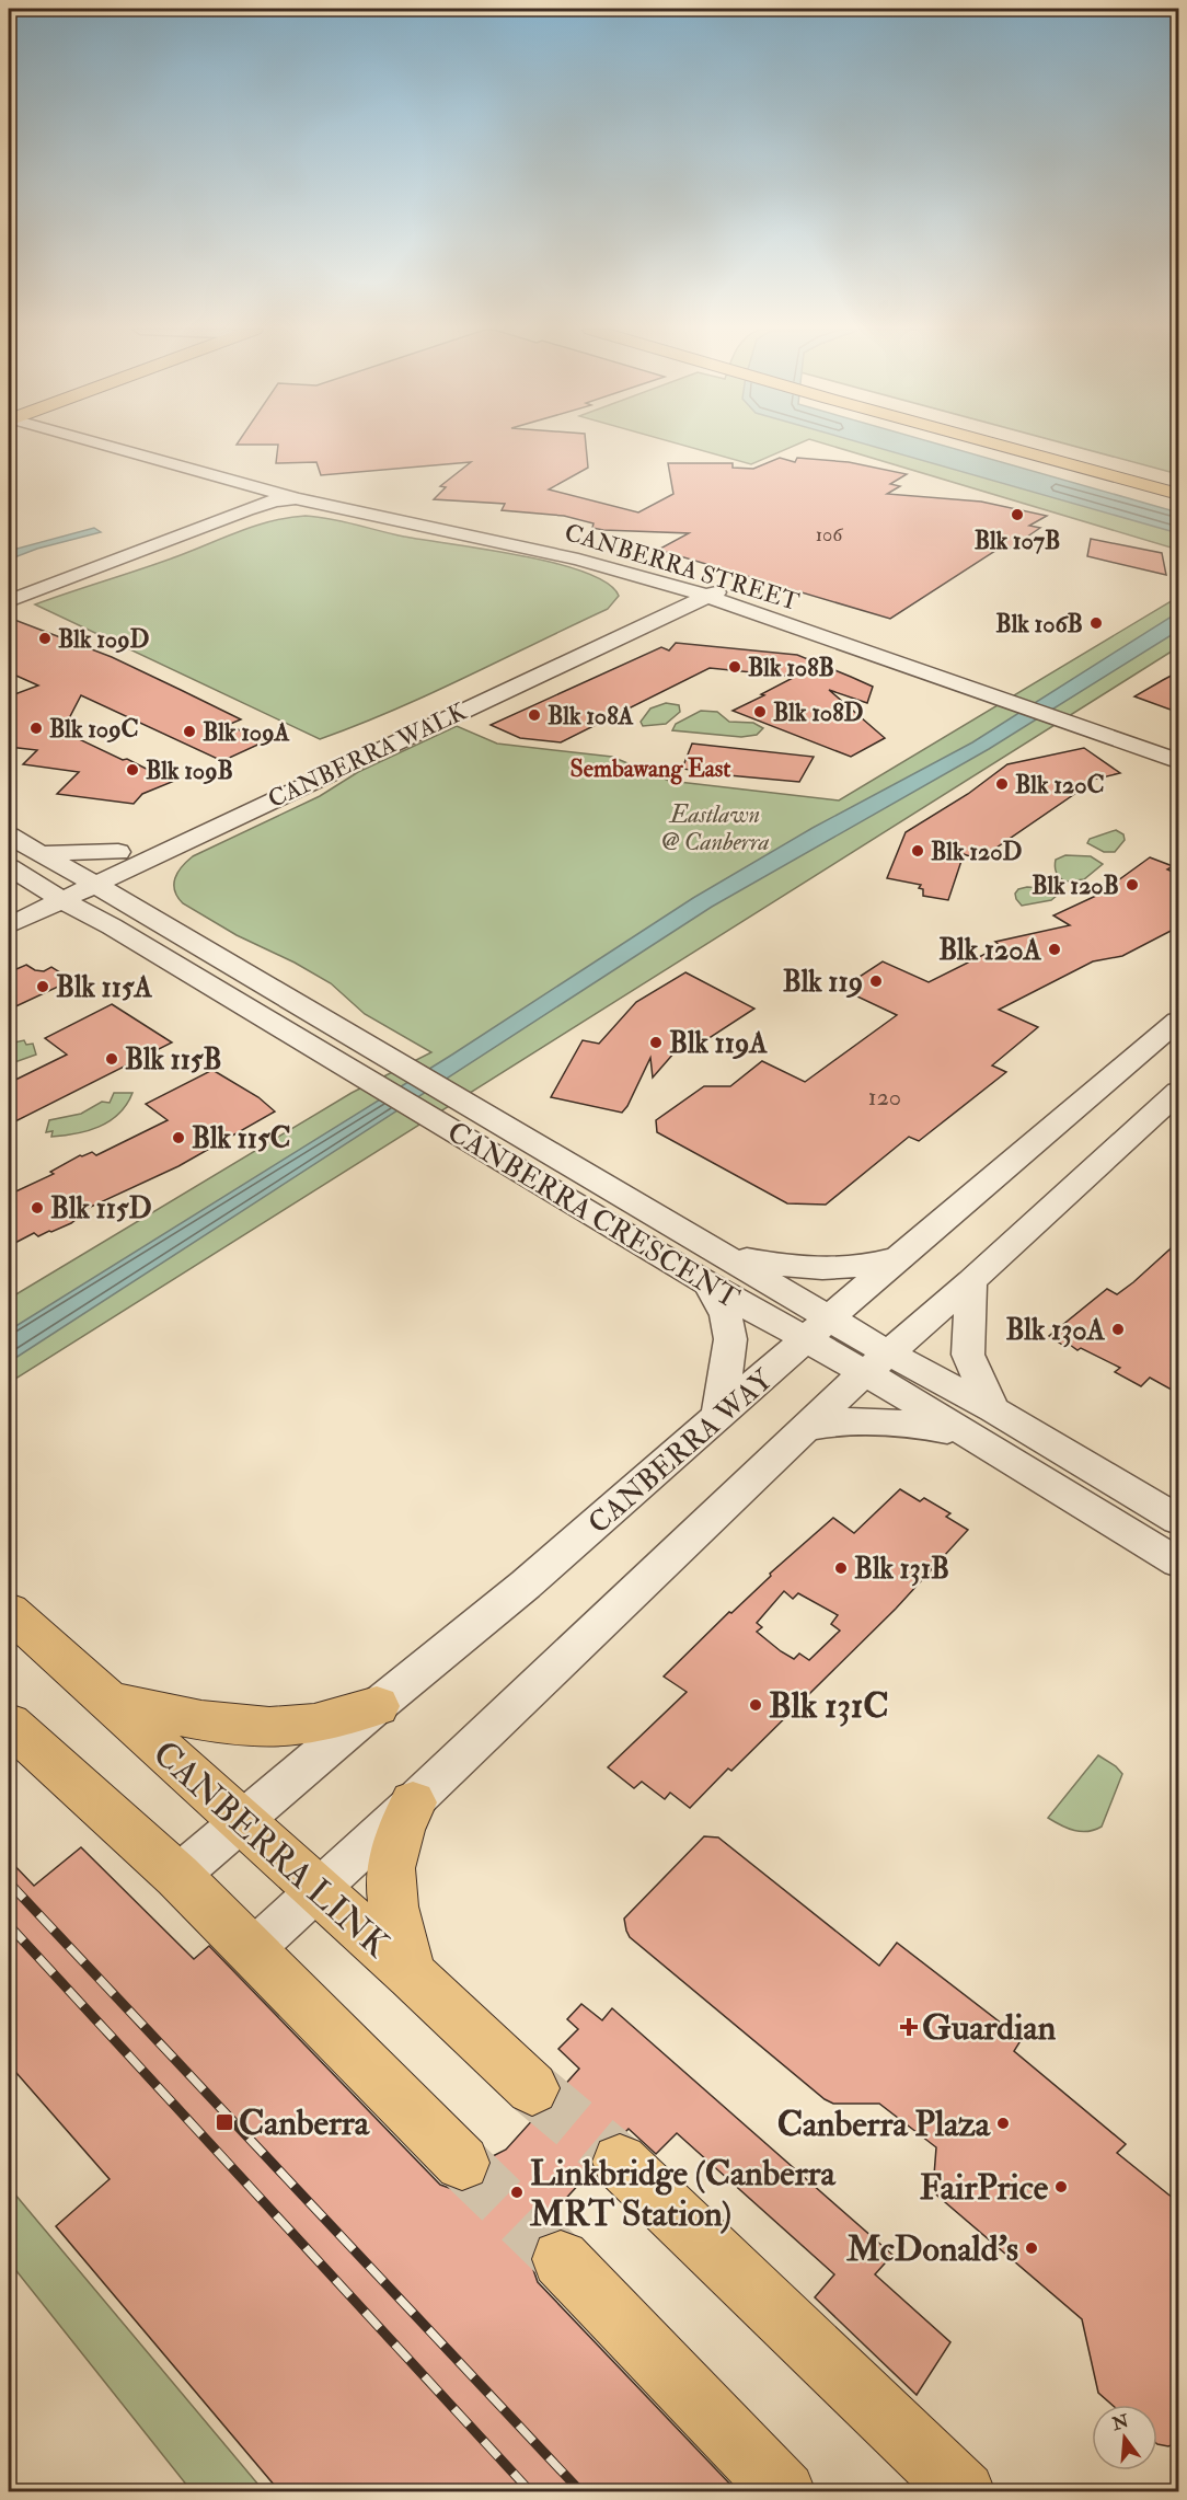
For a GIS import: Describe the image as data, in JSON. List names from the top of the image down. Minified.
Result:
{"streets":{"main road":["CANBERRA LINK"],"street":["CANBERRA STREET","CANBERRA WALK","CANBERRA CRESCENT","CANBERRA WAY"]},"crossings":[["CANBERRA STREET","CANBERRA WALK"],["CANBERRA WALK","CANBERRA CRESCENT"],["CANBERRA CRESCENT","CANBERRA WAY"],["CANBERRA WAY","CANBERRA LINK"]],"districts":["Sembawang East"],"parks":["Eastlawn @ Canberra"],"places":{"other":["Blk 107B","Blk 106B","Blk 109D","Blk 108B","Blk 108D","Blk 108A","Blk 109C","Blk 109A","Blk 109B","Blk 120C","Blk 120D","Blk 120B","Blk 120A","Blk 119","Blk 115A","Blk 119A","Blk 115B","Blk 115C","Blk 115D","Blk 130A","Blk 131B","Blk 131C","Canberra Plaza","FairPrice","Linkbridge (Canberra MRT Station)","McDonald's"],"health":["Guardian"],"transit":["Canberra"]},"house_numbers":["106","120"],"north":"top"}
